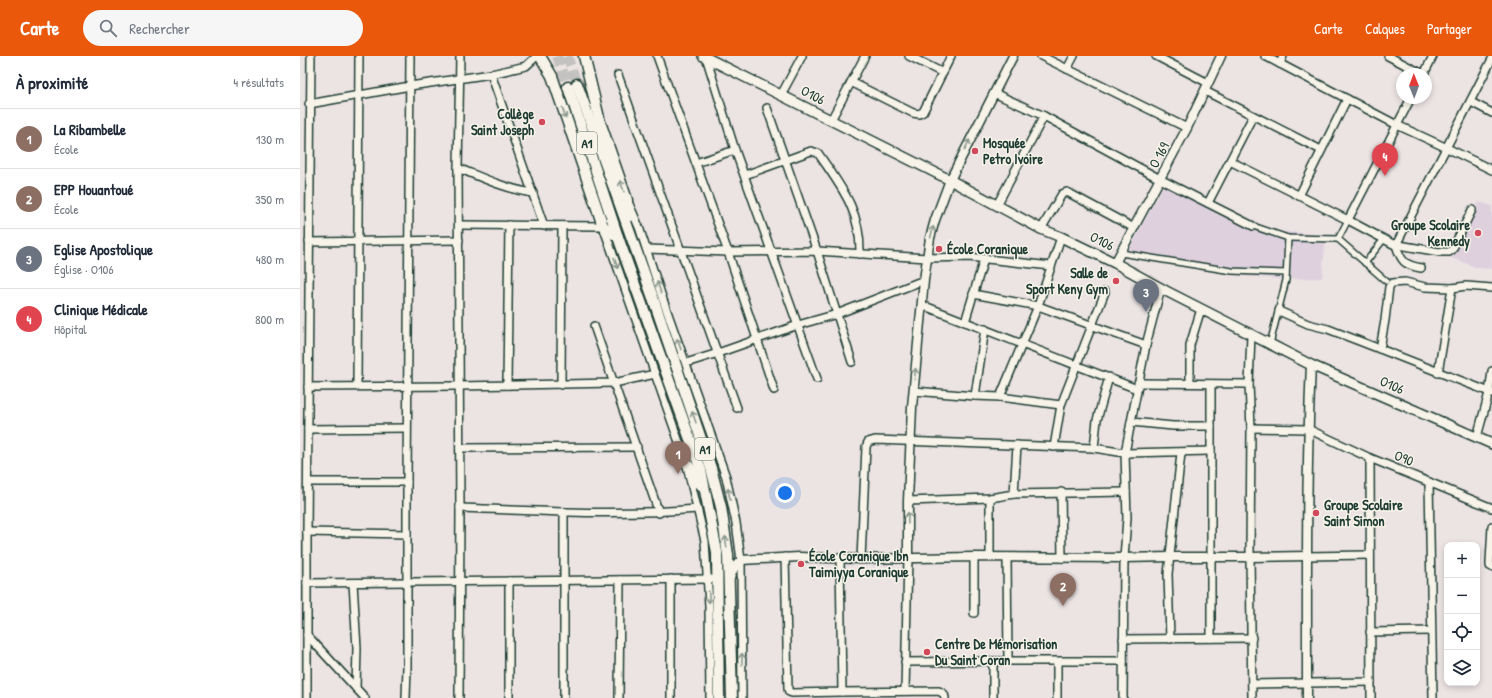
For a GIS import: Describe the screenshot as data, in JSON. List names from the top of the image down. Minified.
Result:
{"streets":{"main road":["O106","A1"],"street":["O 169","O90"]},"crossings":[["O106","O 169"]],"places":["Collège Saint Joseph","Mosquée Petro Ivoire","Groupe Scolaire Kennedy","École Coranique","Salle de Sport Keny Gym","Groupe Scolaire Saint Simon","École Coranique Ibn Taimiyya Coranique","Centre De Mémorisation Du Saint Coran"],"north":"top","page":{"header":"Carte","search":"Rechercher","nav":["Carte","Calques","Partager"],"heading":["À proximité","4 résultats"],"list":[{"mark":"1","name":"La Ribambelle","note":"École","value":"130 m"},{"mark":"2","name":"EPP Houantoué","note":"École","value":"350 m"},{"mark":"3","name":"Eglise Apostolique","note":"Église · O106","value":"480 m"},{"mark":"4","name":"Clinique Médicale","note":"Hôpital","value":"800 m"}],"pins":["4","3","1","2"],"map_buttons":["+","−"]}}
